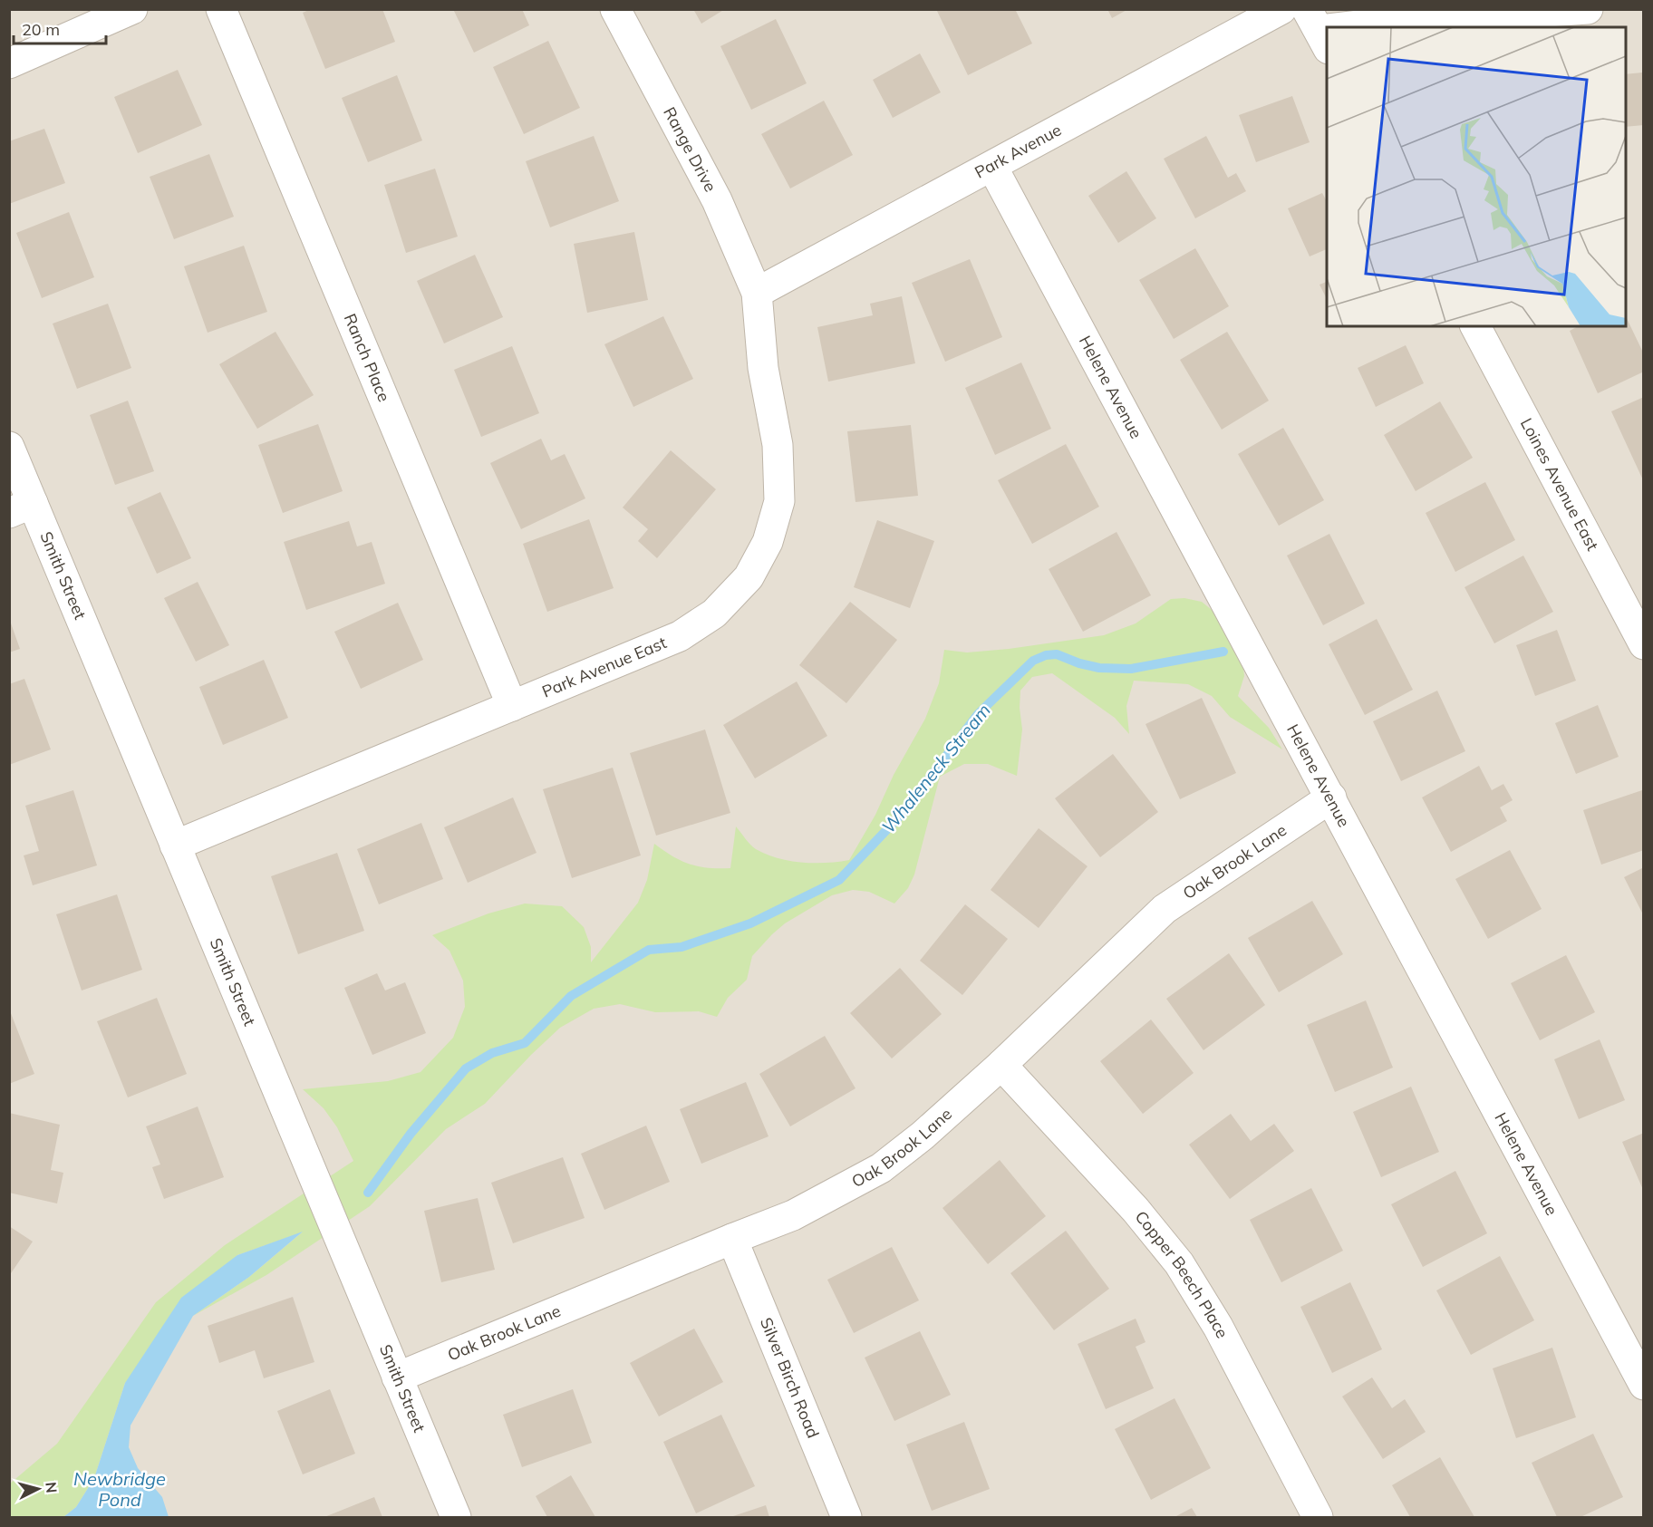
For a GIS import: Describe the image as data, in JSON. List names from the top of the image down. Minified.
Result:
{"streets":{"street":["Range Drive","Park Avenue","Ranch Place","Helene Avenue","Loines Avenue East","Smith Street","Park Avenue East","Oak Brook Lane","Copper Beech Place","Silver Birch Road"]},"crossings":[["Range Drive","Park Avenue"],["Range Drive","Park Avenue East"],["Park Avenue","Helene Avenue"],["Park Avenue","Park Avenue East"],["Ranch Place","Park Avenue East"],["Helene Avenue","Oak Brook Lane"],["Smith Street","Park Avenue East"],["Smith Street","Oak Brook Lane"],["Oak Brook Lane","Copper Beech Place"],["Oak Brook Lane","Silver Birch Road"]],"water":["Whaleneck Stream","Newbridge Pond"],"scale_bar":"20 m","north":"right"}
